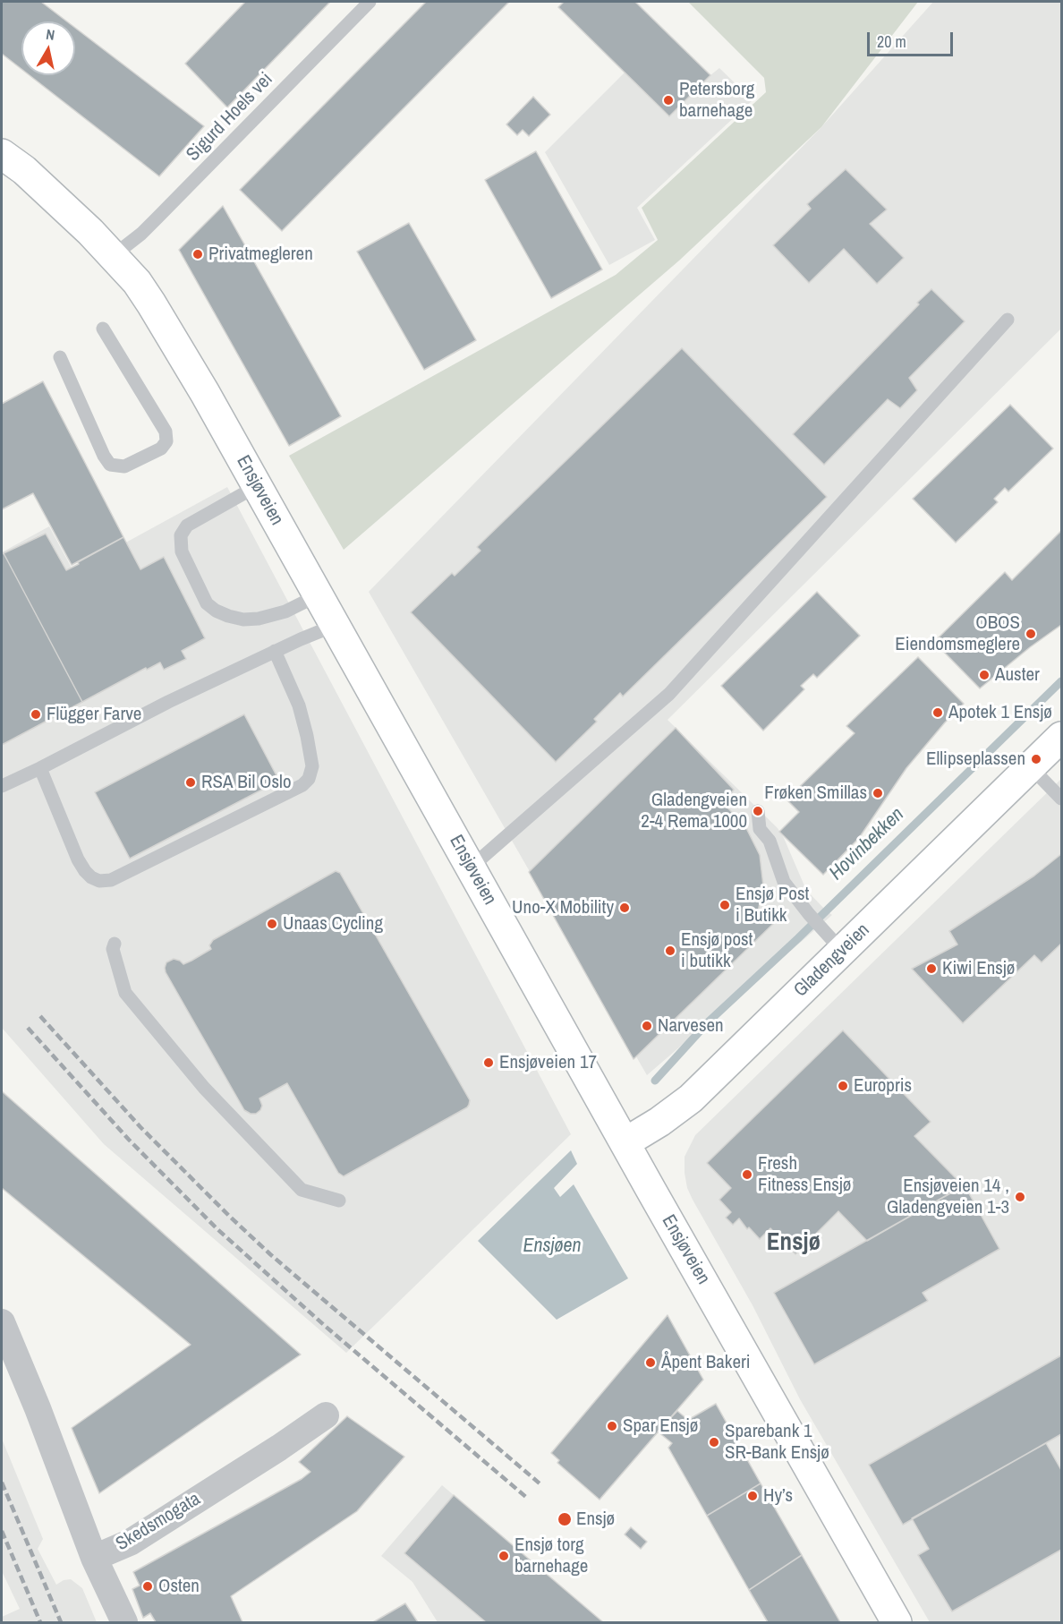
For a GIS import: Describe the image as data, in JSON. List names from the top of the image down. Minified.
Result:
{"streets":{"main road":["Ensjøveien","Gladengveien"],"street":["Skedsmogata"],"lane":["Sigurd Hoels vei"]},"crossings":[["Sigurd Hoels vei","Ensjøveien"],["Ensjøveien","Gladengveien"]],"districts":["Ensjø"],"water":["Hovinbekken","Ensjøen"],"places":["Petersborg barnehage","Privatmegleren","OBOS Eiendomsmeglere","Auster","Apotek 1 Ensjø","Flügger Farve","Ellipseplassen","RSA Bil Oslo","Frøken Smillas","Gladengveien 2-4 Rema 1000","Ensjø Post i Butikk","Uno-X Mobility","Unaas Cycling","Ensjø post i butikk","Kiwi Ensjø","Narvesen","Ensjøveien 17","Europris","Fresh Fitness Ensjø","Ensjøveien 14 , Gladengveien 1-3","Åpent Bakeri","Spar Ensjø","Sparebank 1 SR-Bank Ensjø","Hy’s","Ensjø","Ensjø torg barnehage","Osten"],"scale_bar":"20 m","north":"top"}
